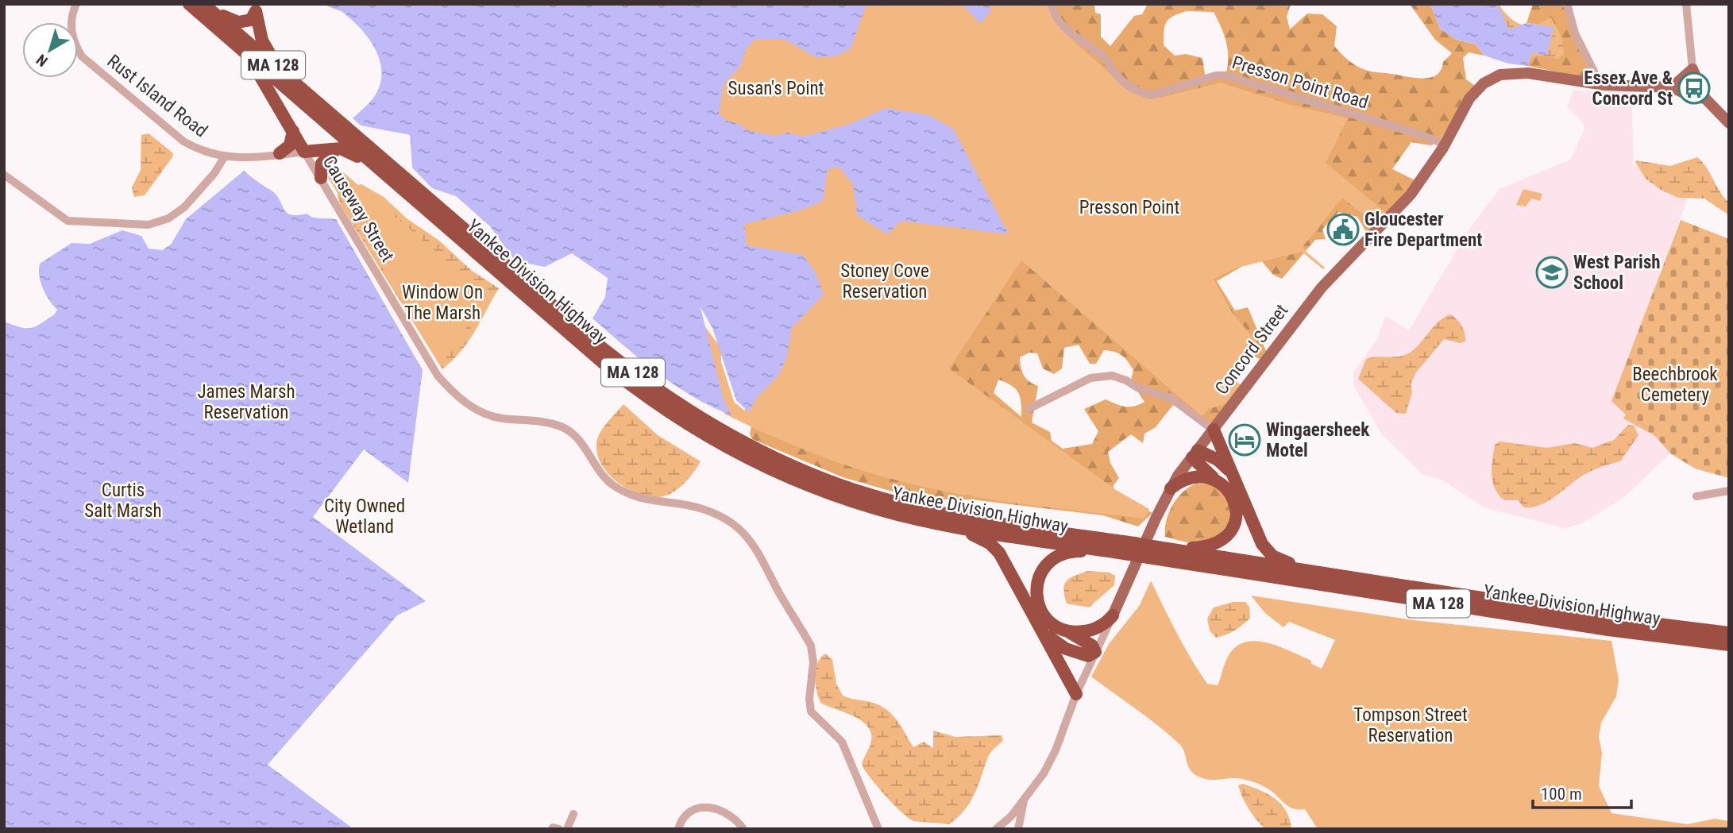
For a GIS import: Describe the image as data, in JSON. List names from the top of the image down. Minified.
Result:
{"streets":{"highway":["MA 128","Yankee Division Highway"],"main road":["Concord Street"],"street":["Presson Point Road","Rust Island Road","Causeway Street"]},"crossings":[["Presson Point Road","Concord Street"],["Rust Island Road","Causeway Street"]],"parks":["Susan's Point","Presson Point","Stoney Cove Reservation","Window On The Marsh","Beechbrook Cemetery","James Marsh Reservation","Curtis Salt Marsh","City Owned Wetland","Tompson Street Reservation"],"places":{"bus stop":["Essex Ave & Concord St"],"public building":["Gloucester Fire Department"],"school or university":["West Parish School"],"hotel":["Wingaersheek Motel"]},"scale_bar":"100 m","north":"bottom left"}
